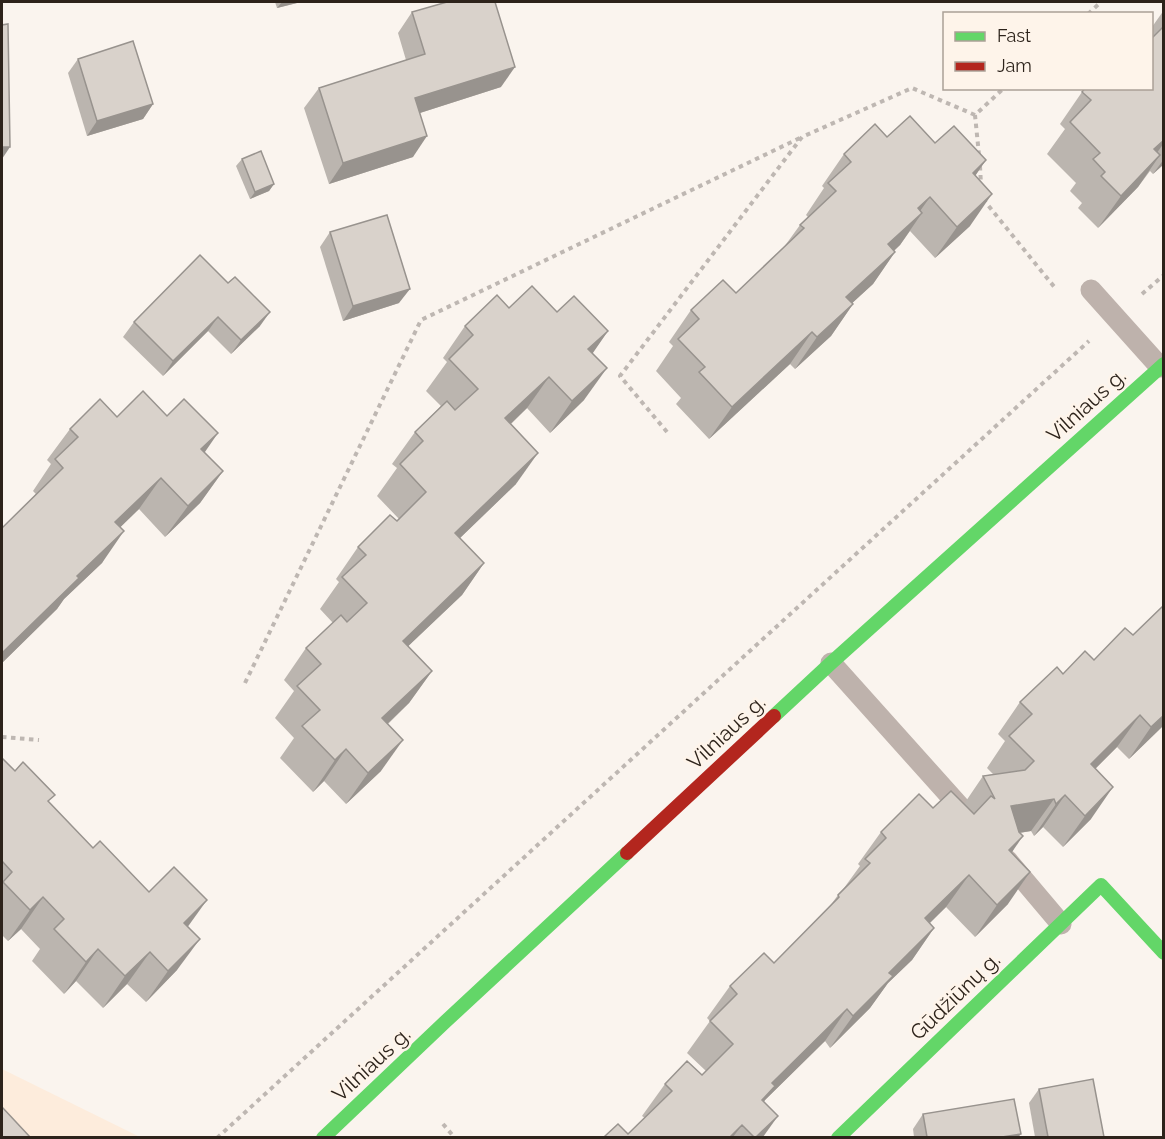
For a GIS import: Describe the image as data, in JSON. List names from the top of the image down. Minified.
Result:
{"streets":{"main road":["Vilniaus g.","Gūdžiūnų g."]},"legend":["Fast","Jam"]}
